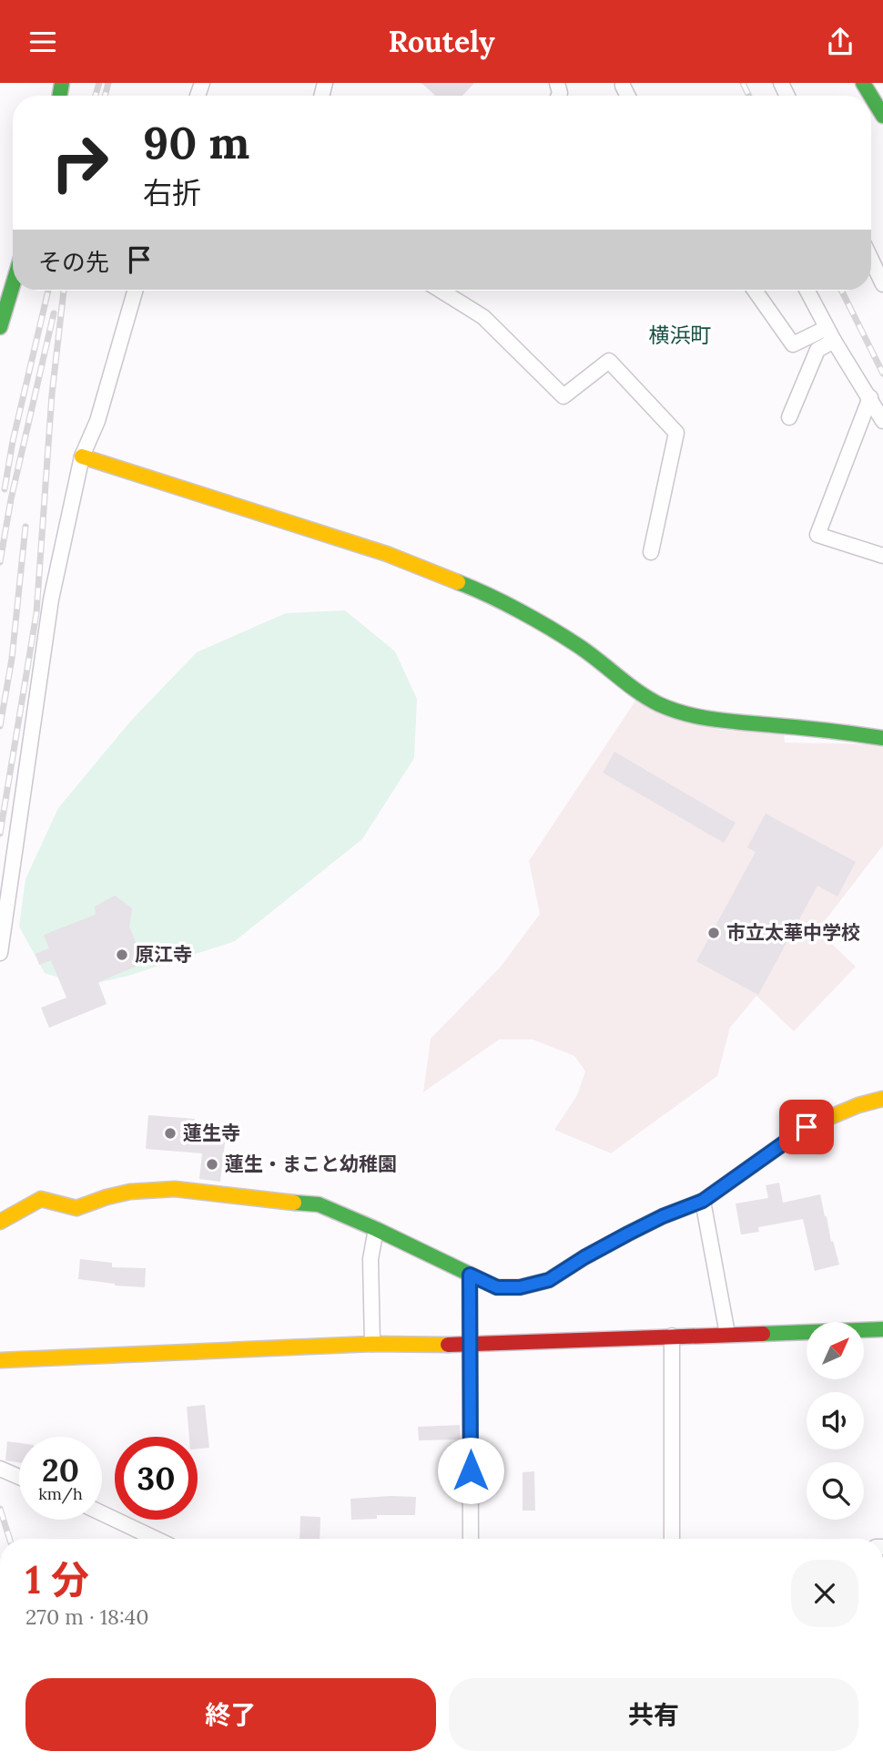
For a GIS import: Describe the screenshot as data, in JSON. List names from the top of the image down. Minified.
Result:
{"districts":["横浜町"],"places":["市立太華中学校","原江寺","蓮生寺","蓮生・まこと幼稚園"],"north":"top right","page":{"header":"Routely","turn":["90 m","右折"],"then":"その先","speed":"20 km/h","limit":"30","heading":["1 分","270 m · 18:40"],"buttons":["終了","共有"]}}
